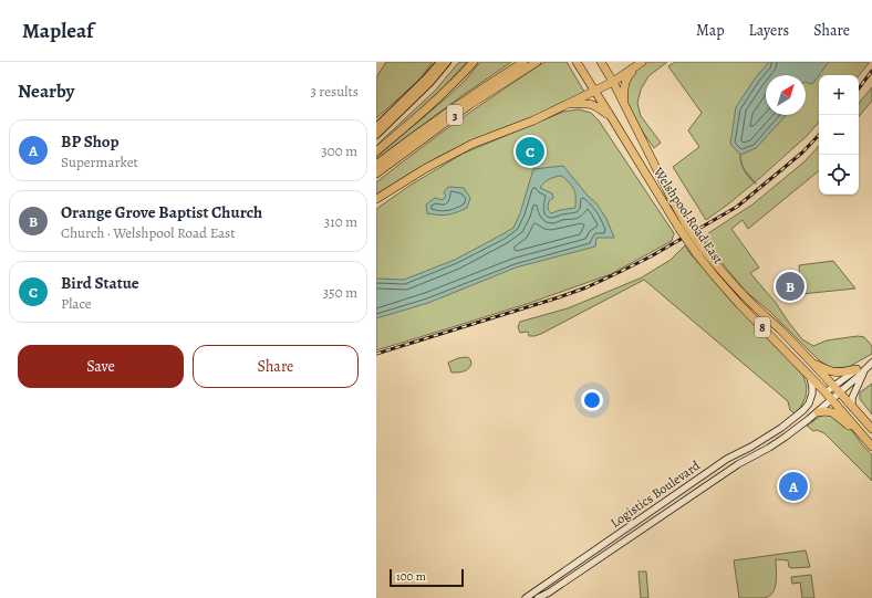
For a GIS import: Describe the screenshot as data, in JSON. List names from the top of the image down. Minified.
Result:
{"streets":{"highway":["3","Welshpool Road East","8"],"street":["Logistics Boulevard"]},"crossings":[["Welshpool Road East","Logistics Boulevard"]],"scale_bar":"100 m","north":"top right","page":{"header":"Mapleaf","nav":["Map","Layers","Share"],"heading":["Nearby","3 results"],"map_buttons":["+","−"],"list":[{"mark":"A","name":"BP Shop","note":"Supermarket","value":"300 m"},{"mark":"B","name":"Orange Grove Baptist Church","note":"Church · Welshpool Road East","value":"310 m"},{"mark":"C","name":"Bird Statue","note":"Place","value":"350 m"}],"pins":["C","B","A"],"buttons":["Save","Share"],"scale":"100 m"}}
